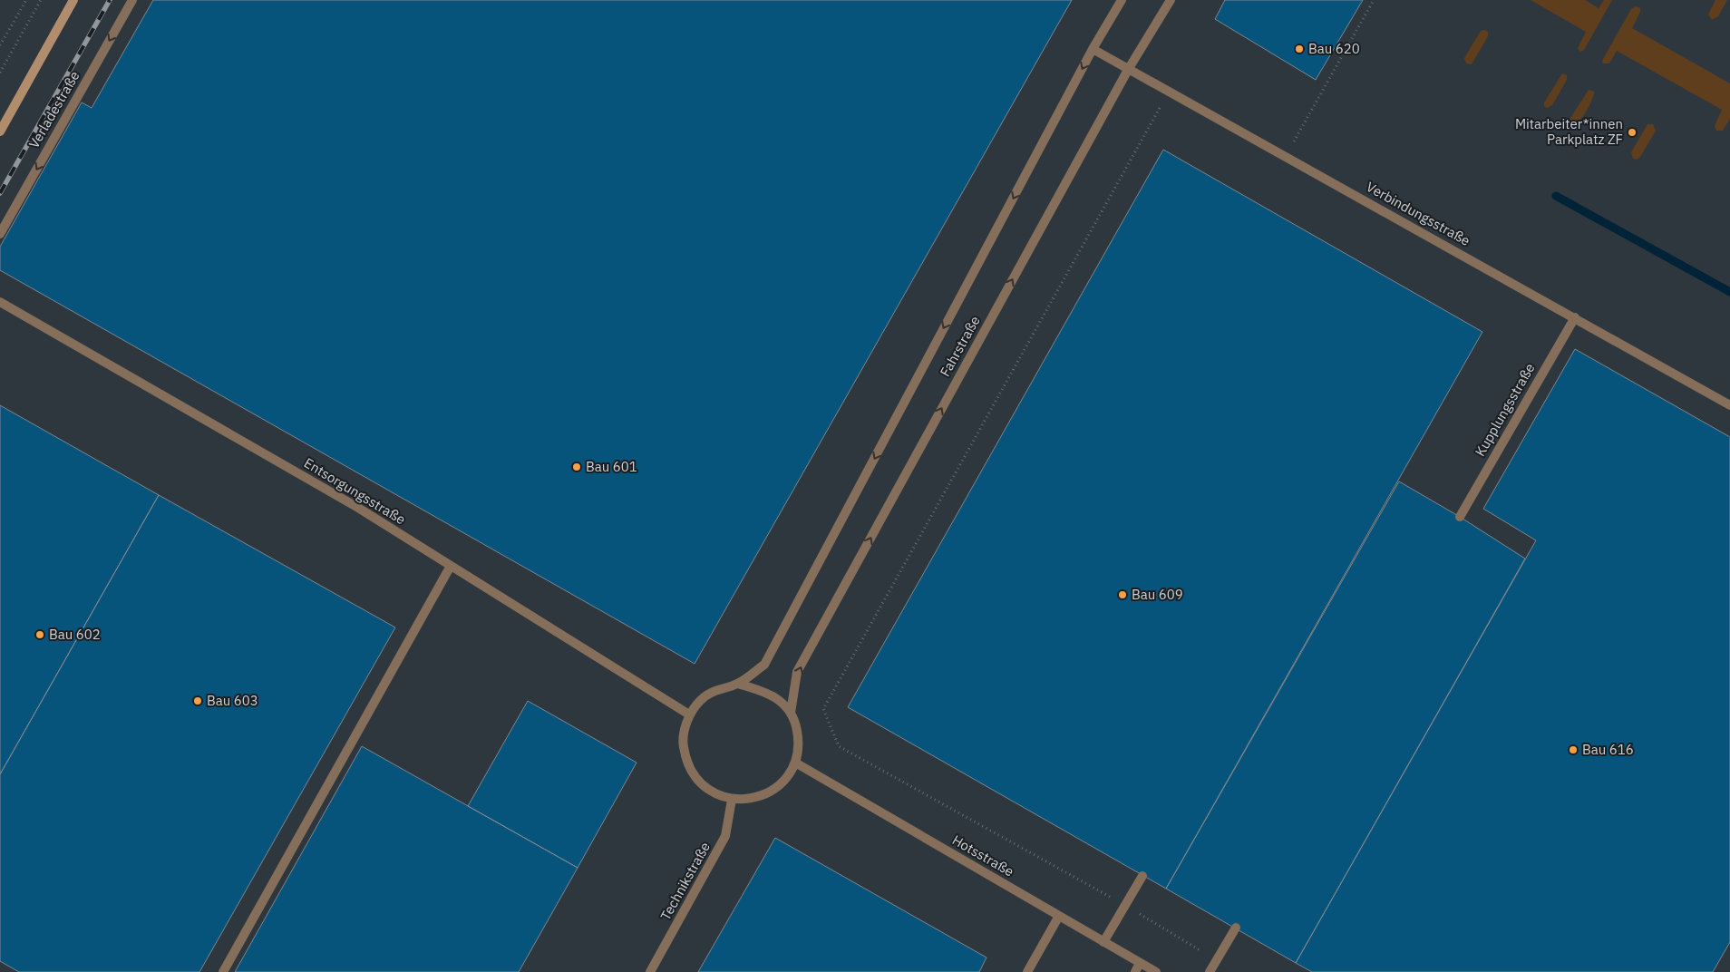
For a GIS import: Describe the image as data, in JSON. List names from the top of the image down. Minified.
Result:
{"streets":{"lane":["Verladestraße","Verbindungsstraße","Fahrstraße","Kupplungsstraße","Entsorgungsstraße","Hotsstraße","Technikstraße"]},"crossings":[["Verbindungsstraße","Fahrstraße"],["Verbindungsstraße","Kupplungsstraße"],["Fahrstraße","Entsorgungsstraße"],["Fahrstraße","Hotsstraße"],["Fahrstraße","Technikstraße"],["Entsorgungsstraße","Hotsstraße"],["Entsorgungsstraße","Technikstraße"],["Hotsstraße","Technikstraße"]],"one_way":["Verladestraße"],"places":["Bau 620","Mitarbeiter*innen Parkplatz ZF","Bau 601","Bau 609","Bau 602","Bau 603","Bau 616"]}
